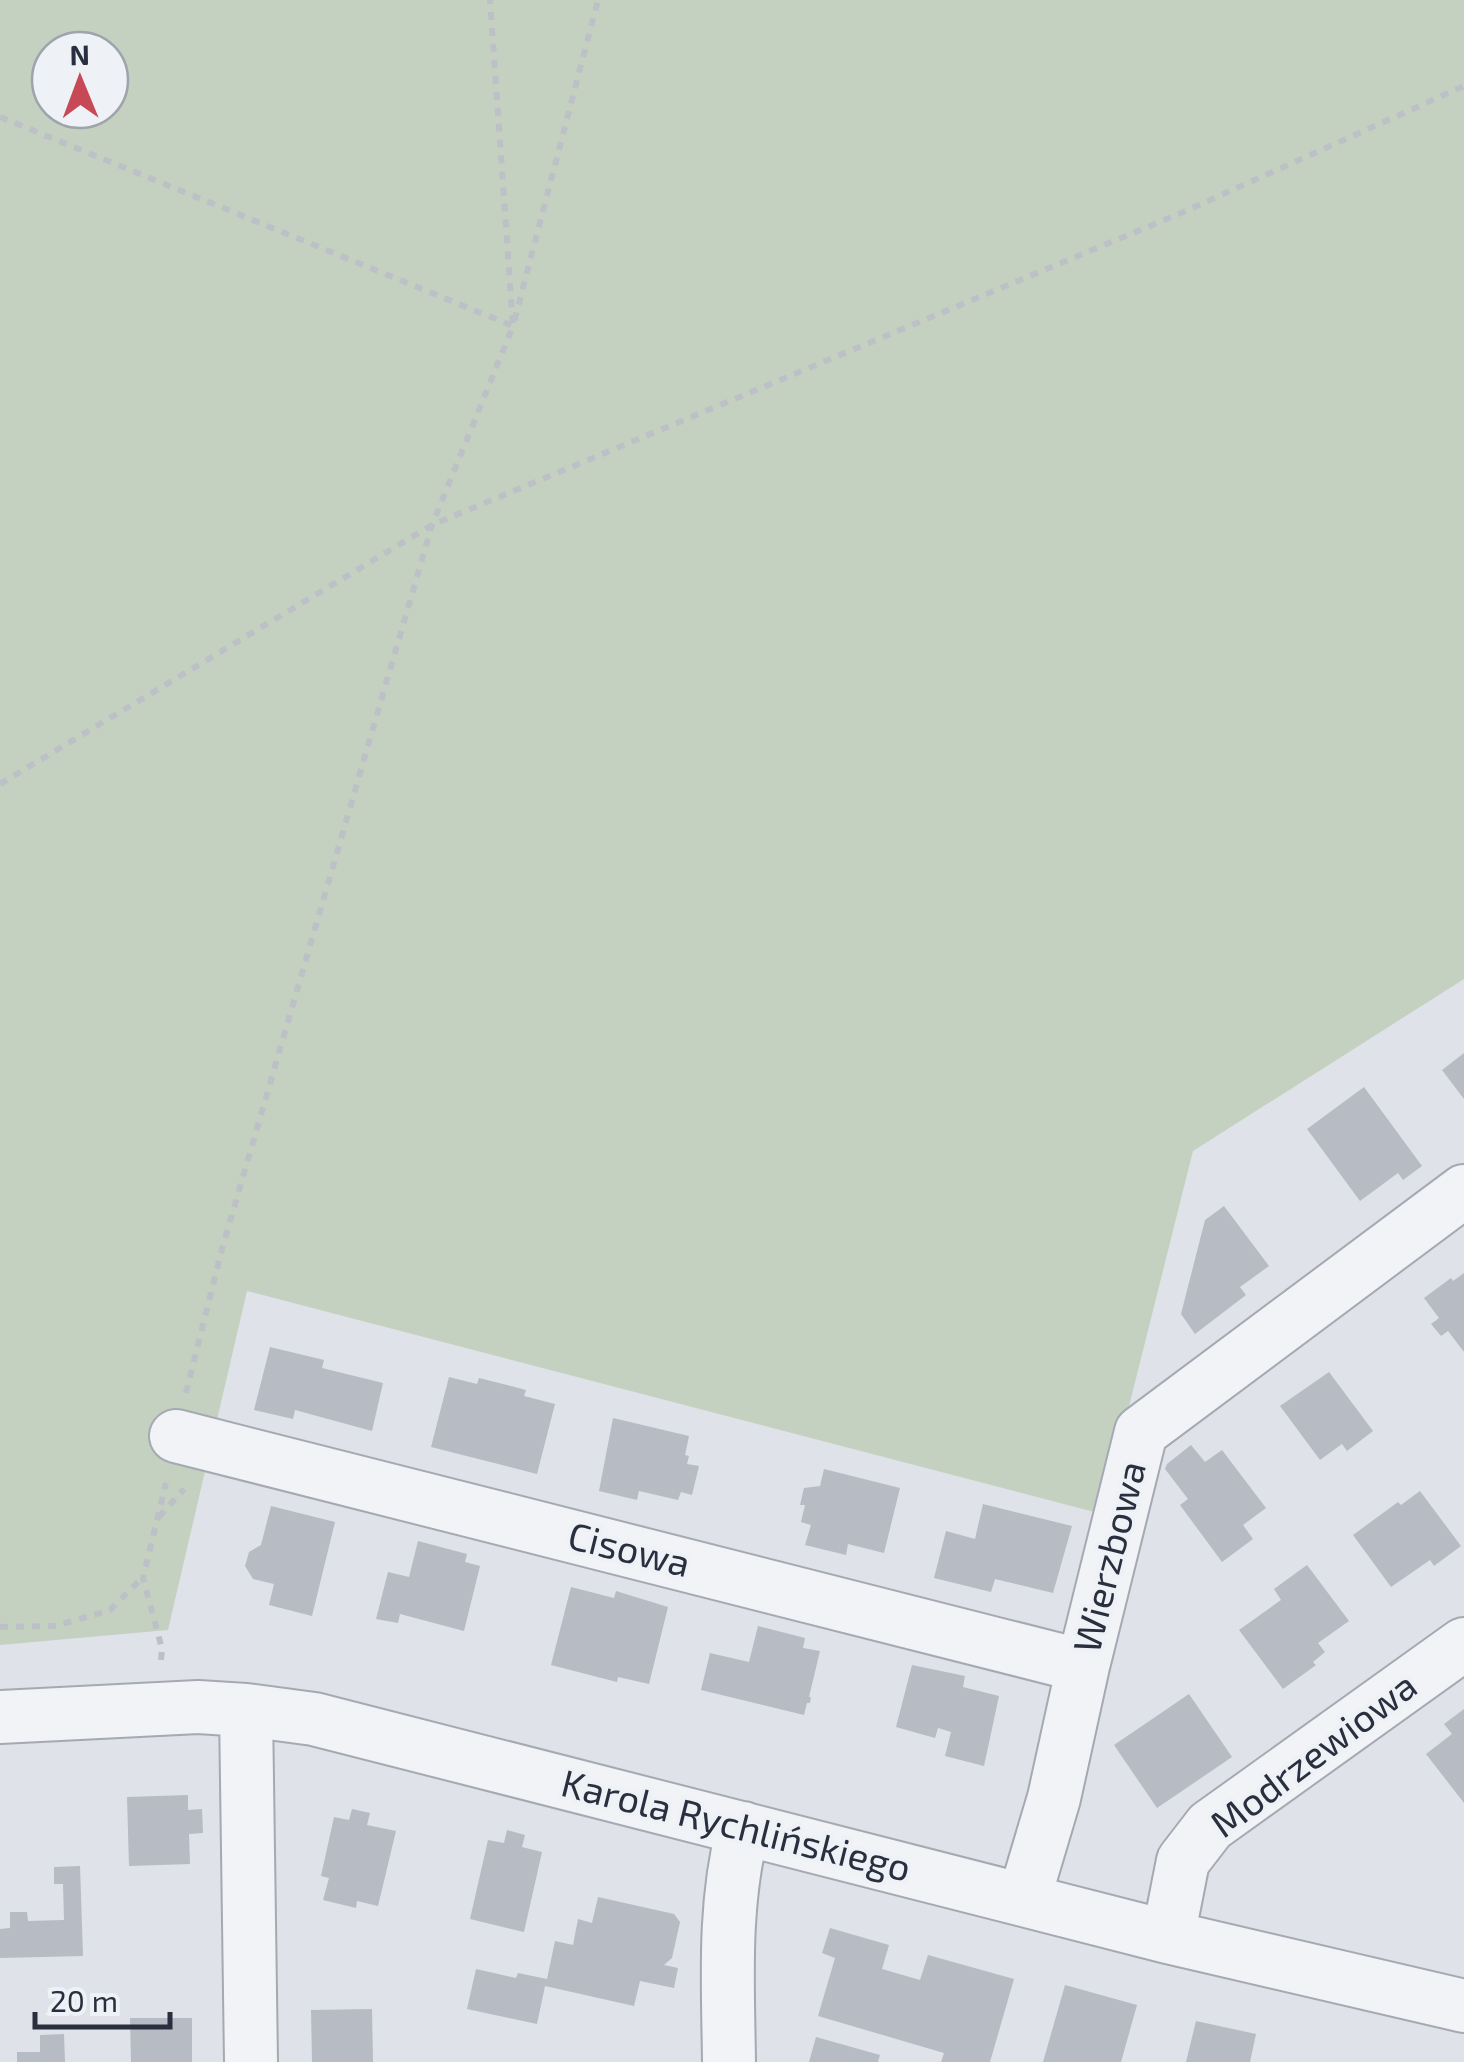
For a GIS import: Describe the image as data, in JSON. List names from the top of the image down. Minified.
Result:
{"streets":{"street":["Cisowa","Wierzbowa","Modrzewiowa","Karola Rychlińskiego"]},"crossings":[["Cisowa","Wierzbowa"],["Wierzbowa","Karola Rychlińskiego"],["Modrzewiowa","Karola Rychlińskiego"]],"scale_bar":"20 m","north":"top"}
